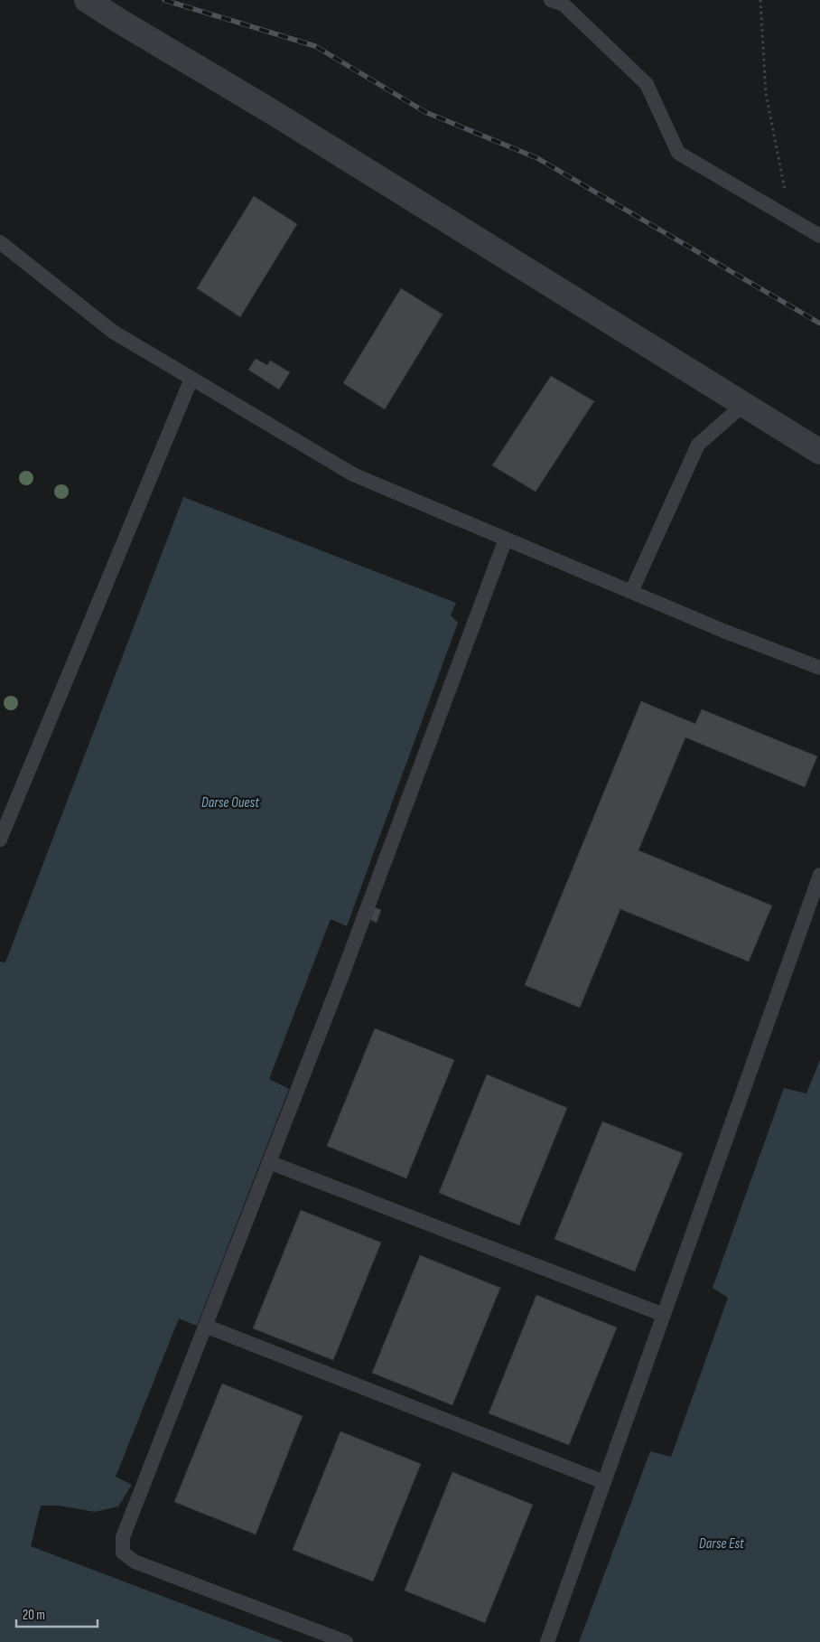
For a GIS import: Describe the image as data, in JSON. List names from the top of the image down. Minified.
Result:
{"water":["Darse Ouest","Darse Est"],"scale_bar":"20 m"}
